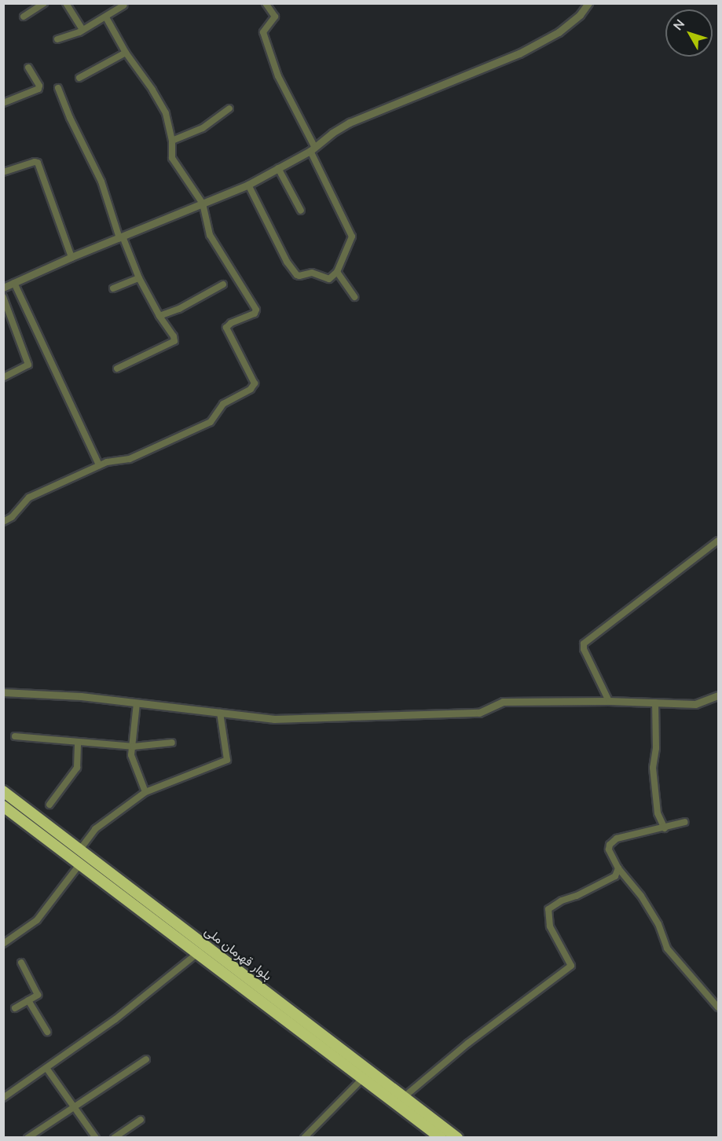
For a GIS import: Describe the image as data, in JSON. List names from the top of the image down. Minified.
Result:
{"streets":{"highway":["بلوار قهرمان ملی"]},"north":"top left"}
